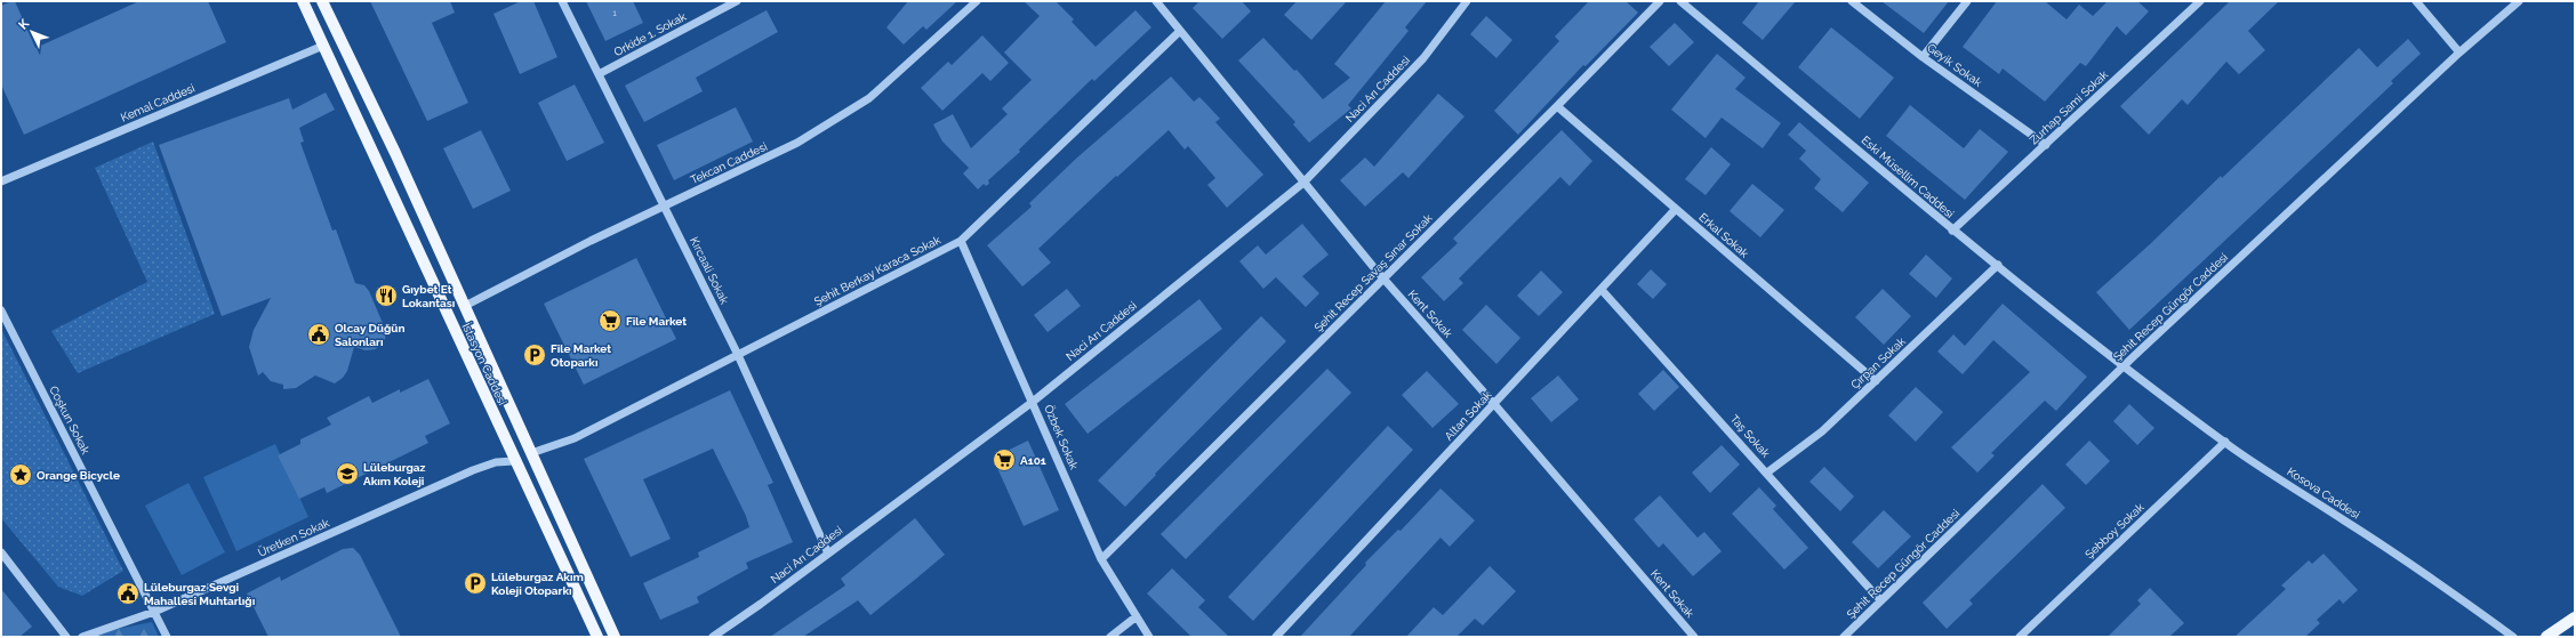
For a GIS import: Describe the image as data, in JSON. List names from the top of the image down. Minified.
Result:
{"streets":{"main road":["İstasyon Caddesi"],"street":["Orkide 1. Sokak","Geyik Sokak","Naci Arı Caddesi","Kemal Caddesi","Zurhap Sami Sokak","Tekcan Caddesi","Eski Müsellim Caddesi","Erkal Sokak","Kırcaali Sokak","Şehit Berkay Karaca Sokak","Şehit Recep Savaş Sınar Sokak","Şehit Recep Güngör Caddesi","Kent Sokak","Çırpan Sokak","Altan Sokak","Coşkun Sokak","Taş Sokak","Özbek Sokak","Kosova Caddesi","Şebboy Sokak","Üretken Sokak"]},"crossings":[["Orkide 1. Sokak","Kırcaali Sokak"],["Geyik Sokak","Zurhap Sami Sokak"],["Naci Arı Caddesi","Kırcaali Sokak"],["Naci Arı Caddesi","Kent Sokak"],["Naci Arı Caddesi","Özbek Sokak"],["Kemal Caddesi","İstasyon Caddesi"],["Zurhap Sami Sokak","Eski Müsellim Caddesi"],["Tekcan Caddesi","Kırcaali Sokak"],["Tekcan Caddesi","İstasyon Caddesi"],["Eski Müsellim Caddesi","Şehit Recep Güngör Caddesi"],["Eski Müsellim Caddesi","Çırpan Sokak"],["Eski Müsellim Caddesi","Kosova Caddesi"],["Erkal Sokak","Şehit Recep Savaş Sınar Sokak"],["Erkal Sokak","Çırpan Sokak"],["Erkal Sokak","Altan Sokak"],["Kırcaali Sokak","Şehit Berkay Karaca Sokak"],["Şehit Berkay Karaca Sokak","Kent Sokak"],["Şehit Berkay Karaca Sokak","İstasyon Caddesi"],["Şehit Berkay Karaca Sokak","Özbek Sokak"],["Şehit Recep Savaş Sınar Sokak","Kent Sokak"],["Şehit Recep Savaş Sınar Sokak","Özbek Sokak"],["Şehit Recep Güngör Caddesi","Taş Sokak"],["Şehit Recep Güngör Caddesi","Kosova Caddesi"],["Kent Sokak","Altan Sokak"],["Çırpan Sokak","Taş Sokak"],["İstasyon Caddesi","Üretken Sokak"],["Altan Sokak","Taş Sokak"],["Coşkun Sokak","Üretken Sokak"],["Kosova Caddesi","Şebboy Sokak"]],"places":{"restaurant":["Gıybet Et Lokantası"],"supermarket":["File Market","A101"],"public building":["Olcay Düğün Salonları","Lüleburgaz Sevgi Mahallesi Muhtarlığı"],"parking":["File Market Otoparkı","Lüleburgaz Akım Koleji Otoparkı"],"school or university":["Lüleburgaz Akım Koleji"],"place":["Orange Bicycle"]},"house_numbers":["1"],"north":"top left"}
